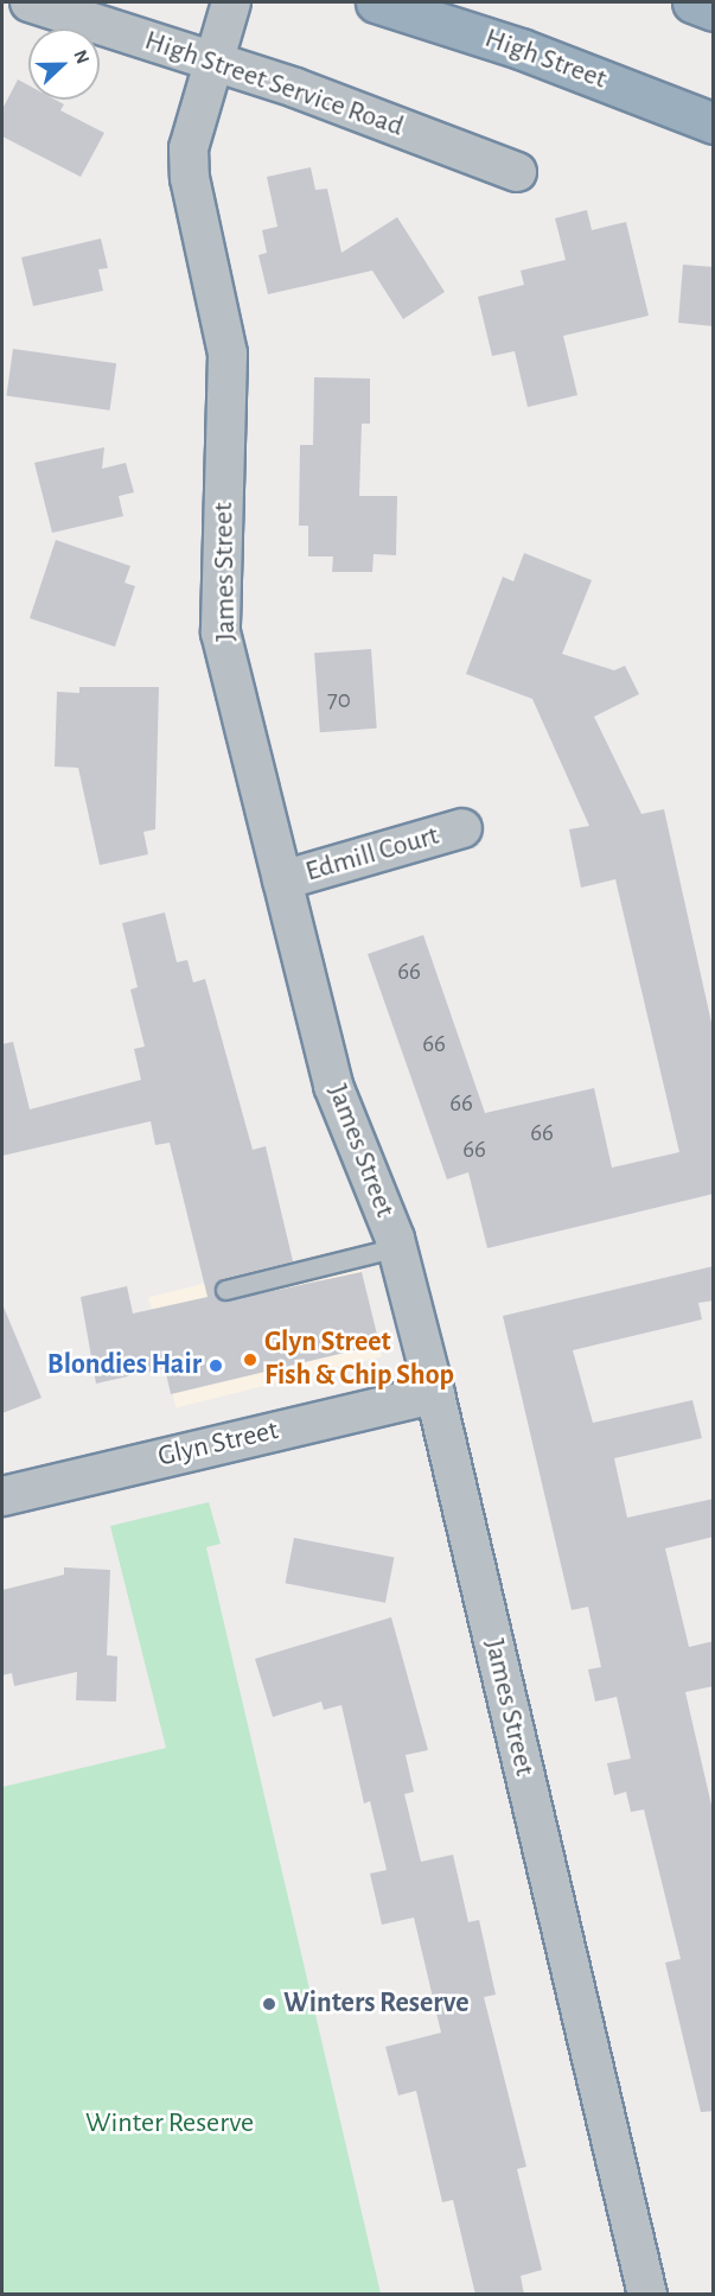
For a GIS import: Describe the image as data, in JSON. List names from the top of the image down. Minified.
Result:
{"streets":{"highway":["High Street"],"street":["High Street Service Road","James Street","Edmill Court","Glyn Street"]},"crossings":[["High Street Service Road","James Street"],["James Street","Edmill Court"],["James Street","Glyn Street"]],"parks":["Winter Reserve"],"places":["Glyn Street Fish & Chip Shop","Blondies Hair","Winters Reserve"],"house_numbers":["70","66","66","66","66","66"],"north":"right"}
